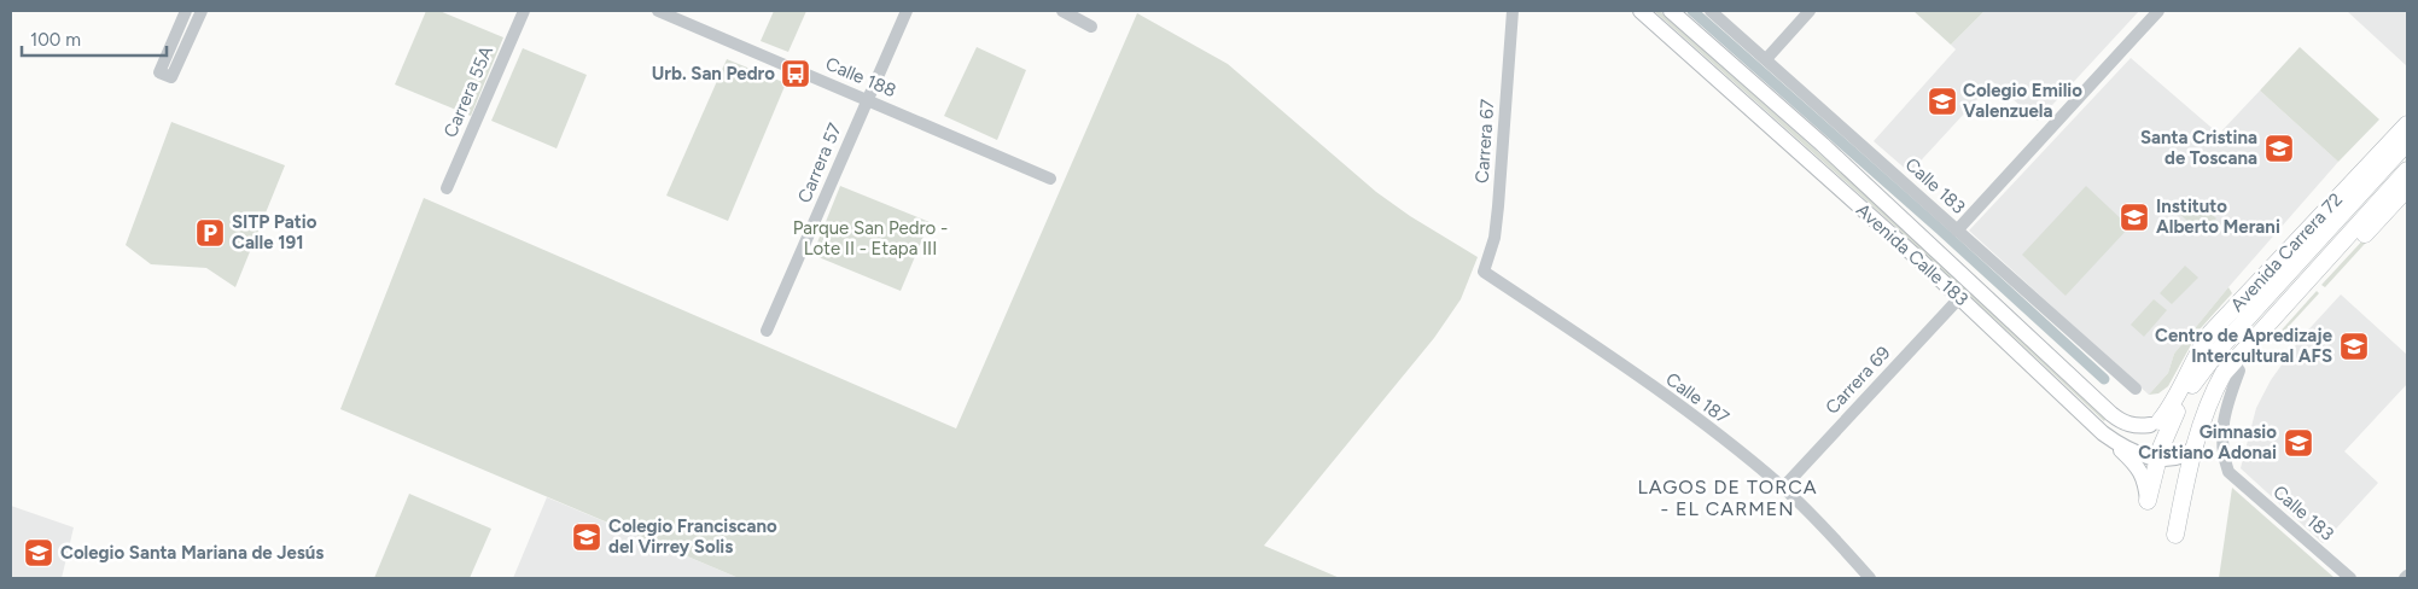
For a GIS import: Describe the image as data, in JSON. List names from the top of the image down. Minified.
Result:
{"streets":{"highway":["Avenida Carrera 72"],"main road":["Avenida Calle 183"],"street":["Calle 188","Carrera 55A","Carrera 67","Carrera 57","Calle 183","Carrera 69","Calle 187"]},"crossings":[["Calle 188","Carrera 57"],["Carrera 67","Calle 187"],["Calle 183","Avenida Carrera 72"],["Avenida Carrera 72","Avenida Calle 183"],["Avenida Calle 183","Carrera 69"],["Carrera 69","Calle 187"]],"districts":["LAGOS DE TORCA - EL CARMEN"],"parks":["Parque San Pedro - Lote II - Etapa III"],"places":{"bus stop":["Urb. San Pedro"],"school or university":["Colegio Emilio Valenzuela","Santa Cristina de Toscana","Instituto Alberto Merani","Centro de Apredizaje Intercultural AFS","Gimnasio Cristiano Adonai","Colegio Franciscano del Virrey Solis","Colegio Santa Mariana de Jesús"],"parking":["SITP Patio Calle 191"]},"scale_bar":"100 m"}
